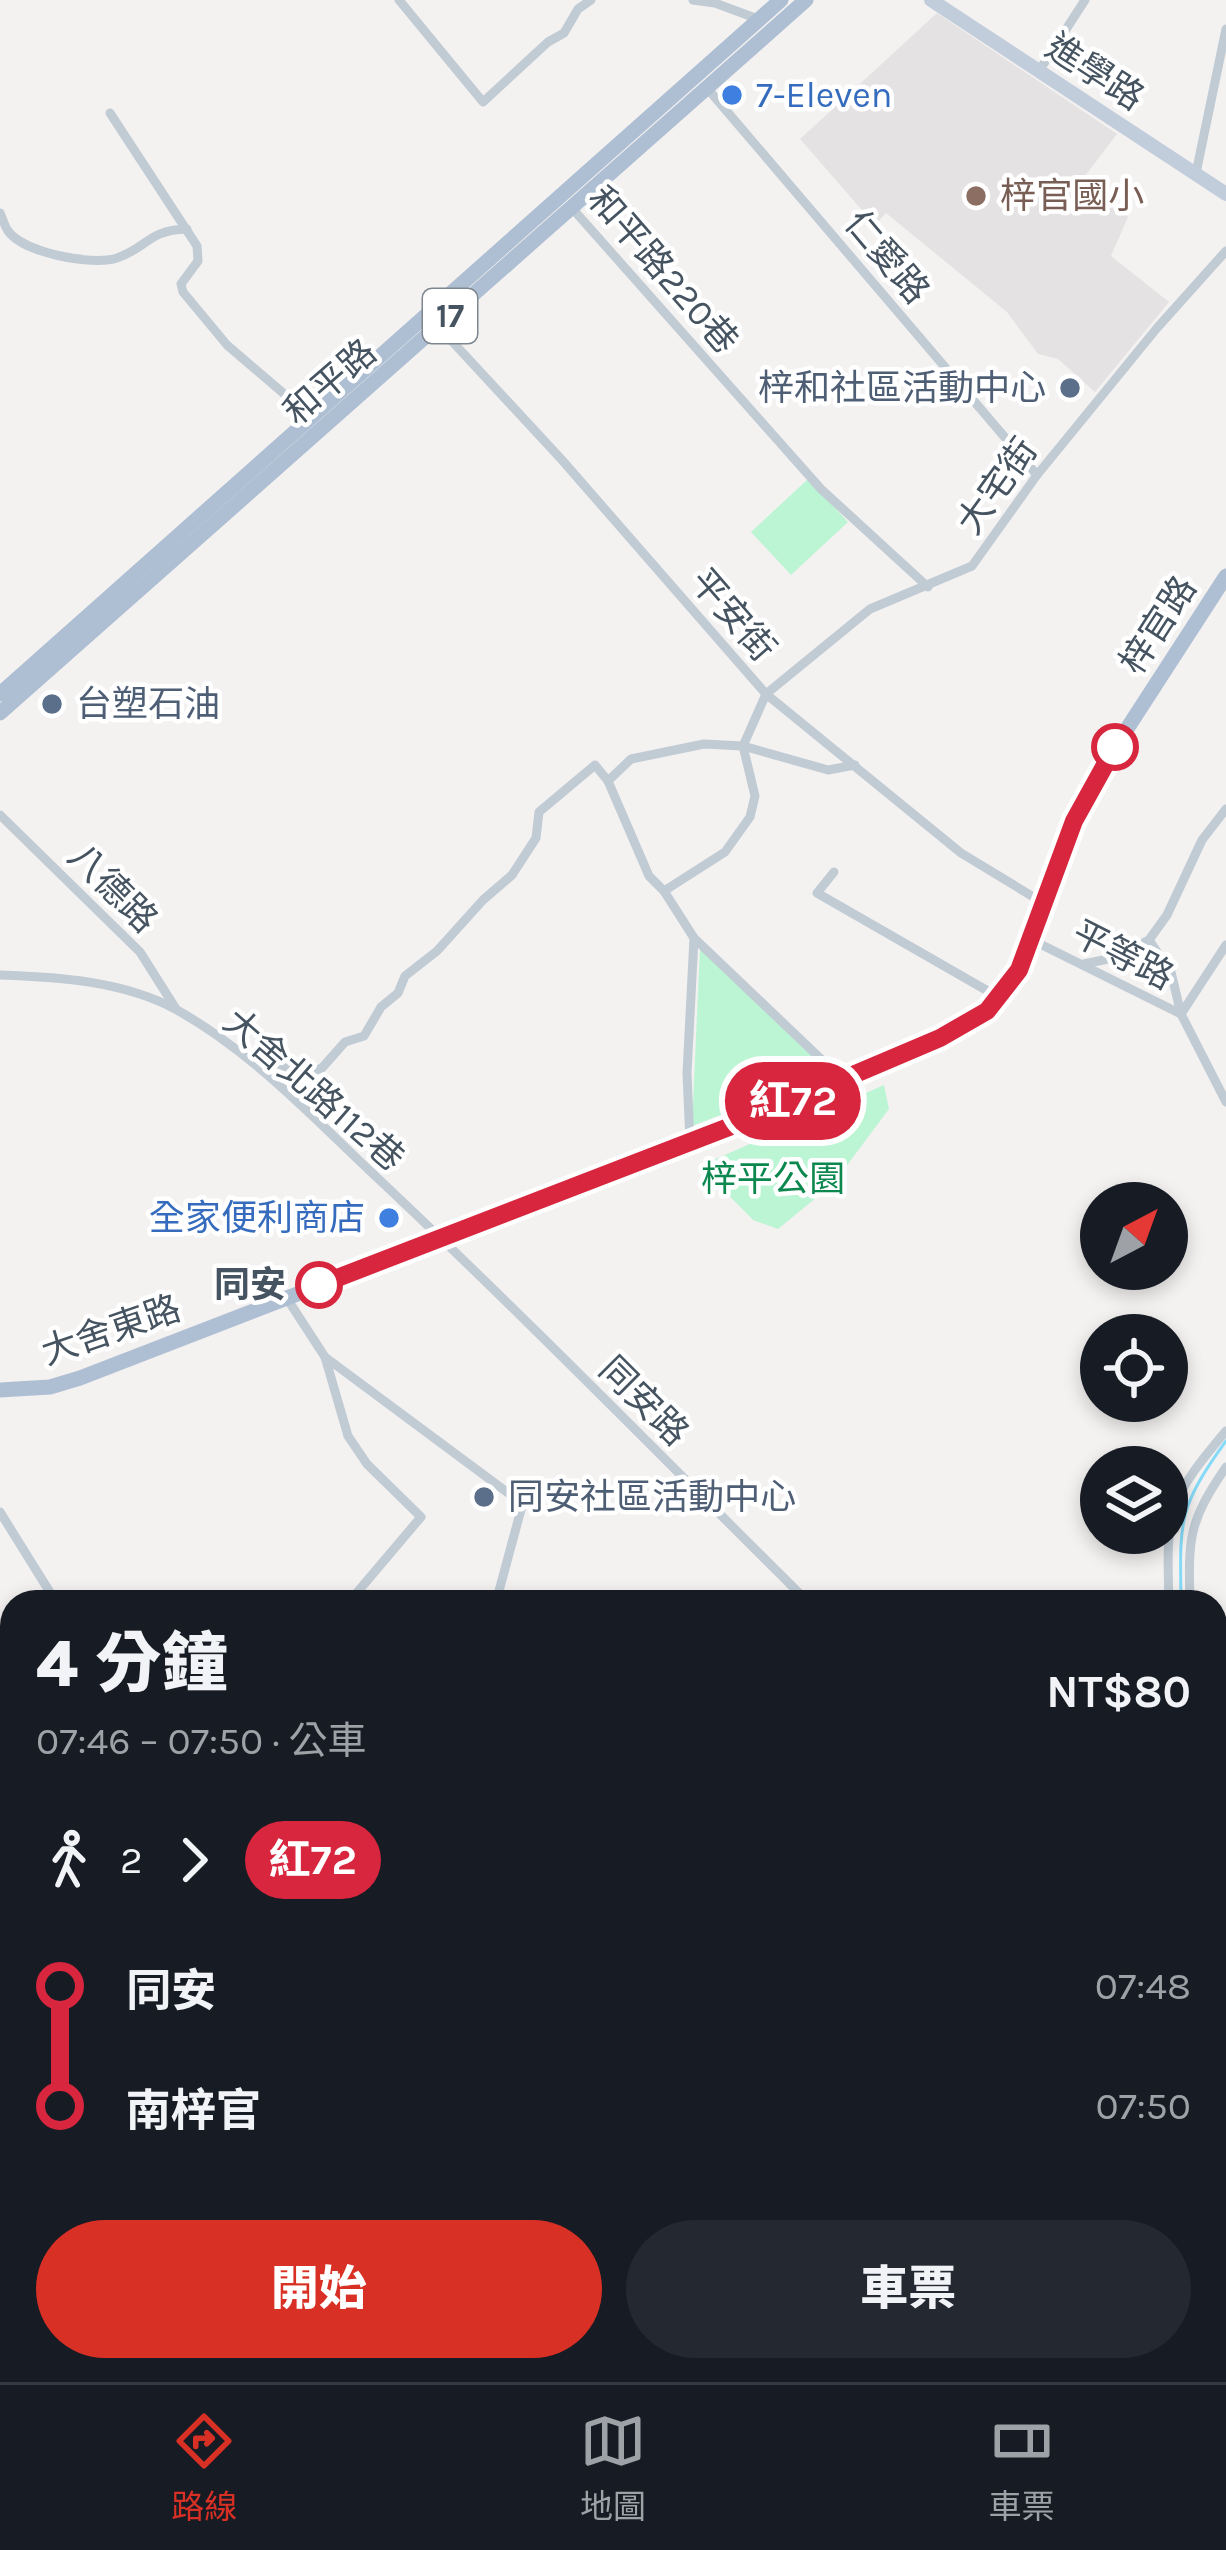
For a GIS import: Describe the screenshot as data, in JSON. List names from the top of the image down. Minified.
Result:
{"streets":{"main road":["17","和平路","梓官路","大舍東路"],"street":["進學路","仁愛路","和平路220巷","大宅街","平安街","八德路","平等路","大舍北路112巷","同安路"]},"crossings":[["仁愛路","和平路"],["仁愛路","大宅街"],["和平路220巷","和平路"],["和平路220巷","大宅街"],["和平路","平安街"],["大宅街","平安街"],["平安街","梓官路"],["梓官路","平等路"],["梓官路","大舍東路"],["八德路","大舍北路112巷"],["大舍北路112巷","大舍東路"],["大舍北路112巷","同安路"],["大舍東路","同安路"]],"parks":["梓平公園"],"places":["7-Eleven","梓官國小","梓和社區活動中心","台塑石油","全家便利商店","同安","同安社區活動中心"],"lines":["bus line 紅72"],"north":"top right","page":{"on_map":"紅72","heading":["4 分鐘","07:46 – 07:50 · 公車","NT$80"],"legs":["2","紅72"],"list":[{"name":"同安","value":"07:48"},{"name":"南梓官","value":"07:50"}],"buttons":["開始","車票"],"tabs":["路線","地圖","車票"]}}
